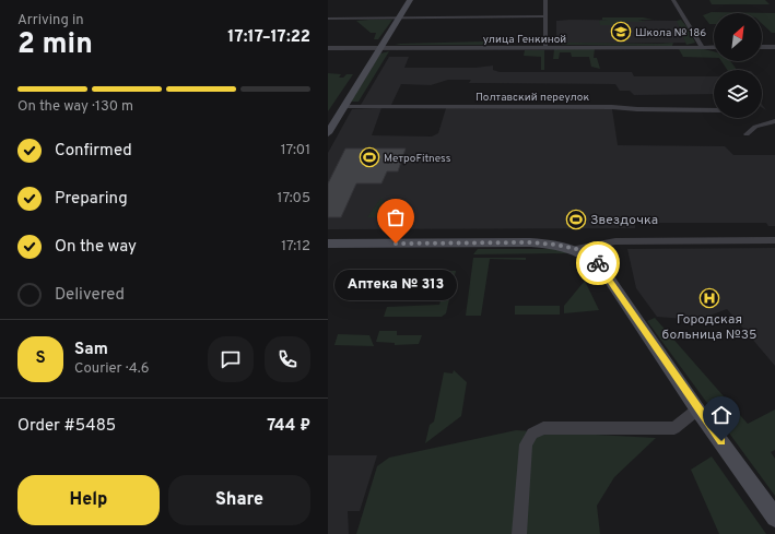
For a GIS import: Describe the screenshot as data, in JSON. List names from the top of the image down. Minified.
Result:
{"streets":{"street":["улица Генкиной","Полтавский переулок"]},"places":{"school or university":["Школа № 186"],"sports":["МетроFitness","Звездочка"],"other":["Аптека № 313"],"hospital":["Городская больница №35"]},"north":"top right","page":{"heading":["2 min","Arriving in","17:17–17:22"],"panel":["Sam","Courier · 4.6","Order #5485","744 ₽"],"bar":"On the way · 130 m","list":[["Confirmed","17:01"],["Preparing","17:05"],["On the way","17:12"],"Delivered"],"bubble":"Аптека № 313","round":"S","buttons":["Help","Share"]}}
